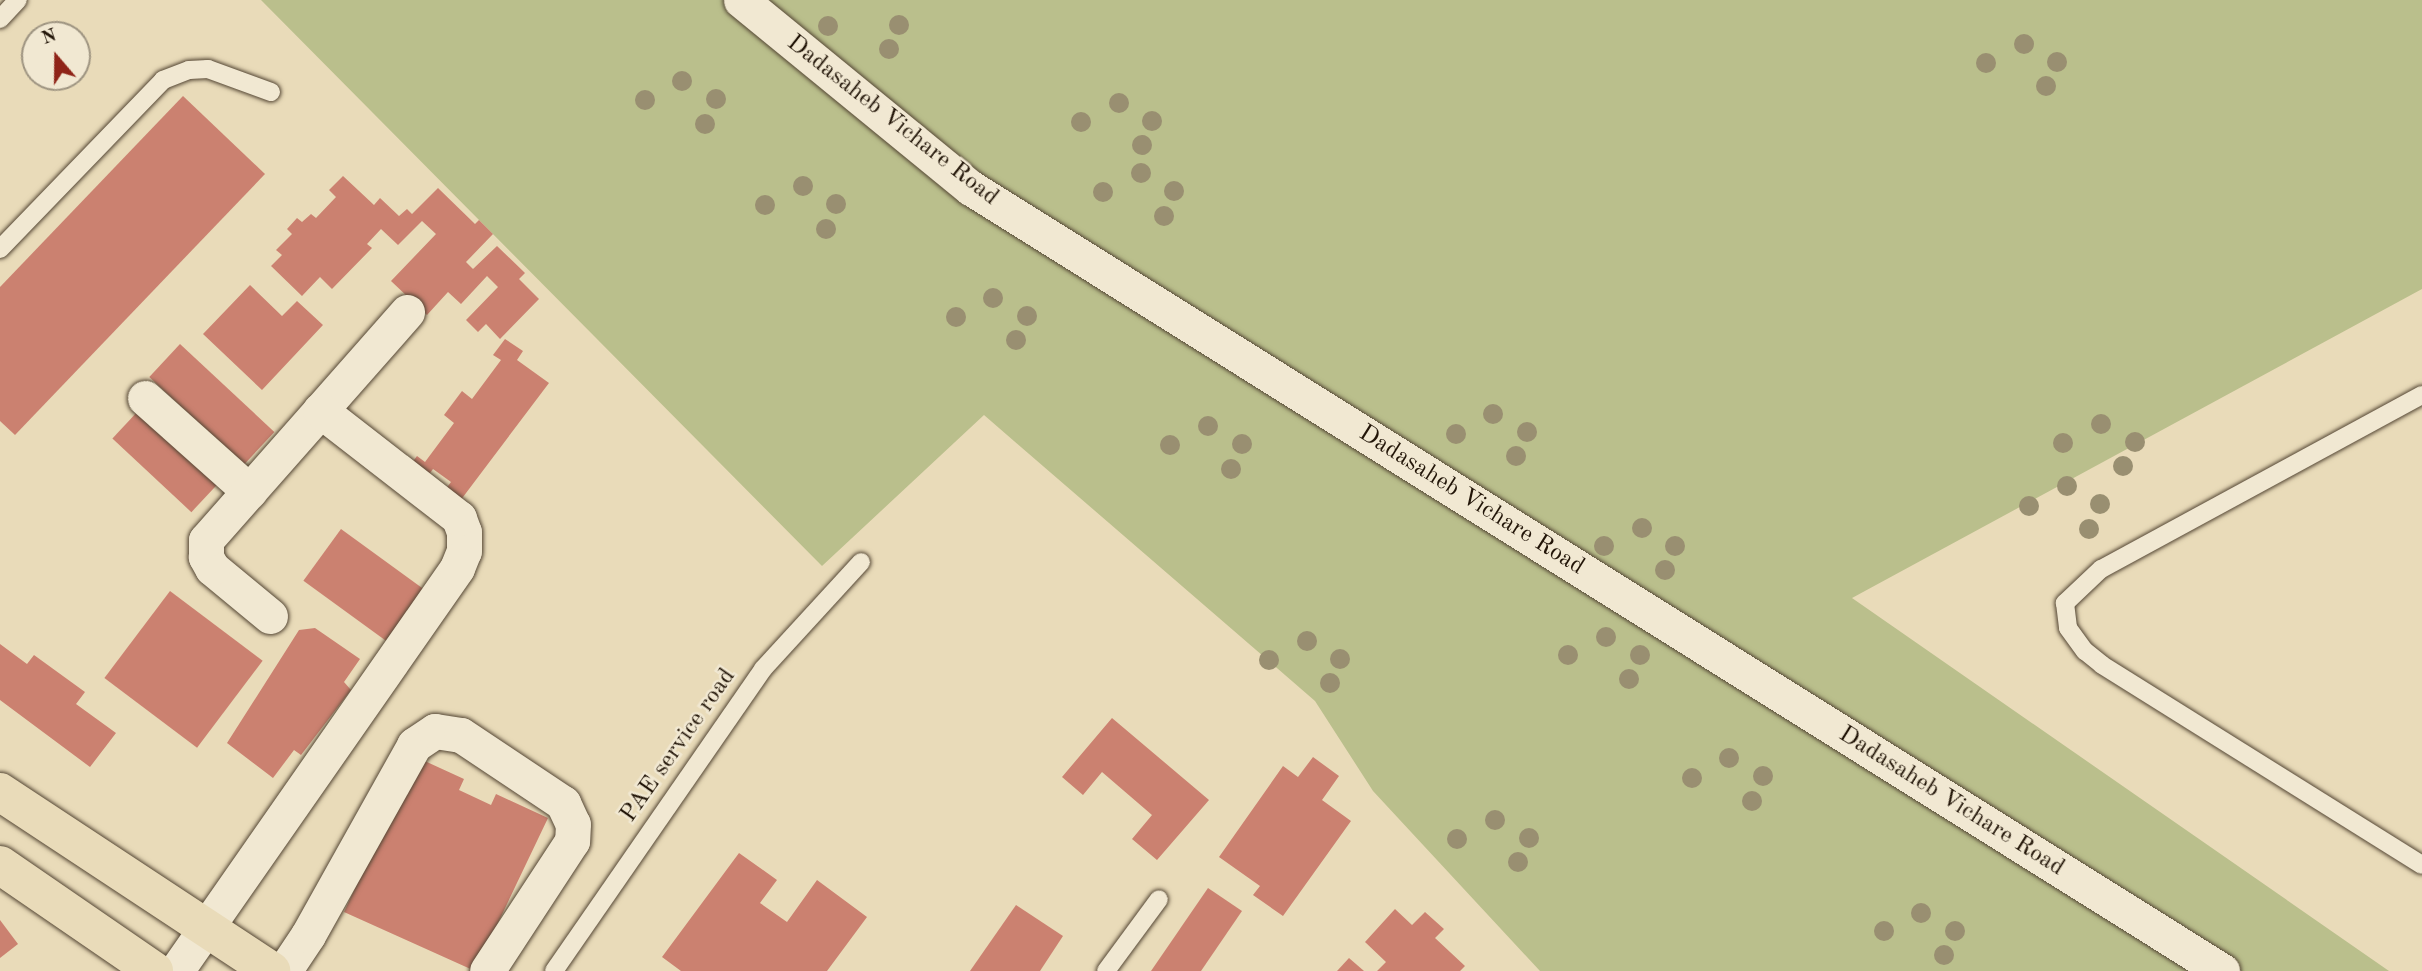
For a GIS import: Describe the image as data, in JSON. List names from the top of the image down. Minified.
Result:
{"streets":{"street":["Dadasaheb Vichare Road"],"lane":["PAE service road"]},"north":"top"}
